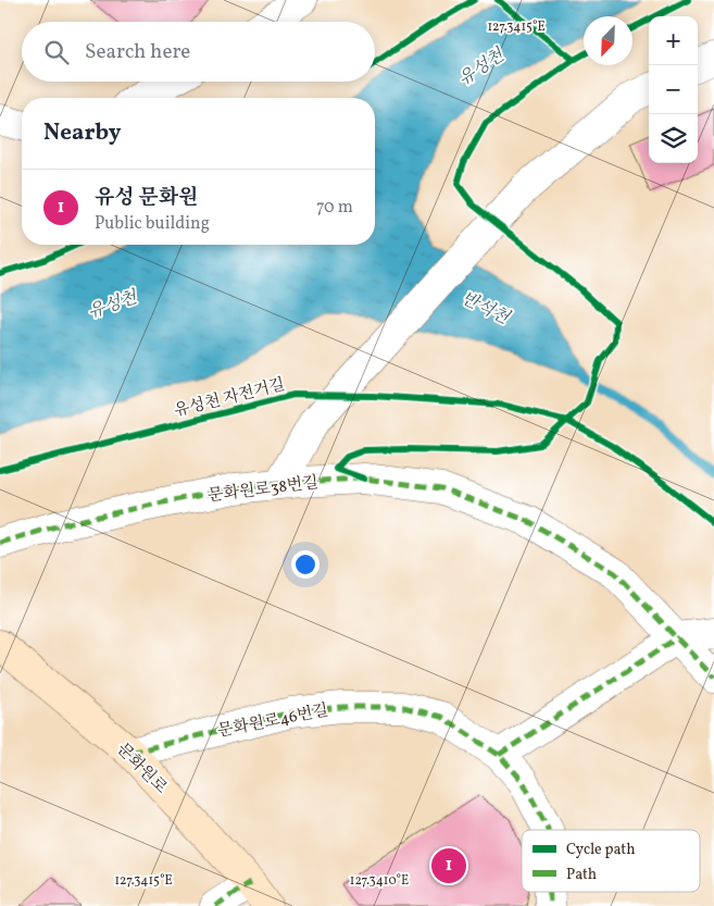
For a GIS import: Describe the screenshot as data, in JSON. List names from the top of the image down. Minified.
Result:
{"streets":{"street":["문화원로38번길","문화원로46번길","문화원로"],"cycle path":["유성천 자전거길"]},"crossings":[["문화원로46번길","문화원로"]],"water":["유성천","반석천"],"legend":["Cycle path","Path"],"north":"bottom left","page":{"map_buttons":["+","−"],"search":"Search here","heading":"Nearby","list":[{"mark":"1","name":"유성 문화원","note":"Public building","value":"70 m"}],"pins":"1"},"coordinates":["127.3415°E","127.3410°E"]}
